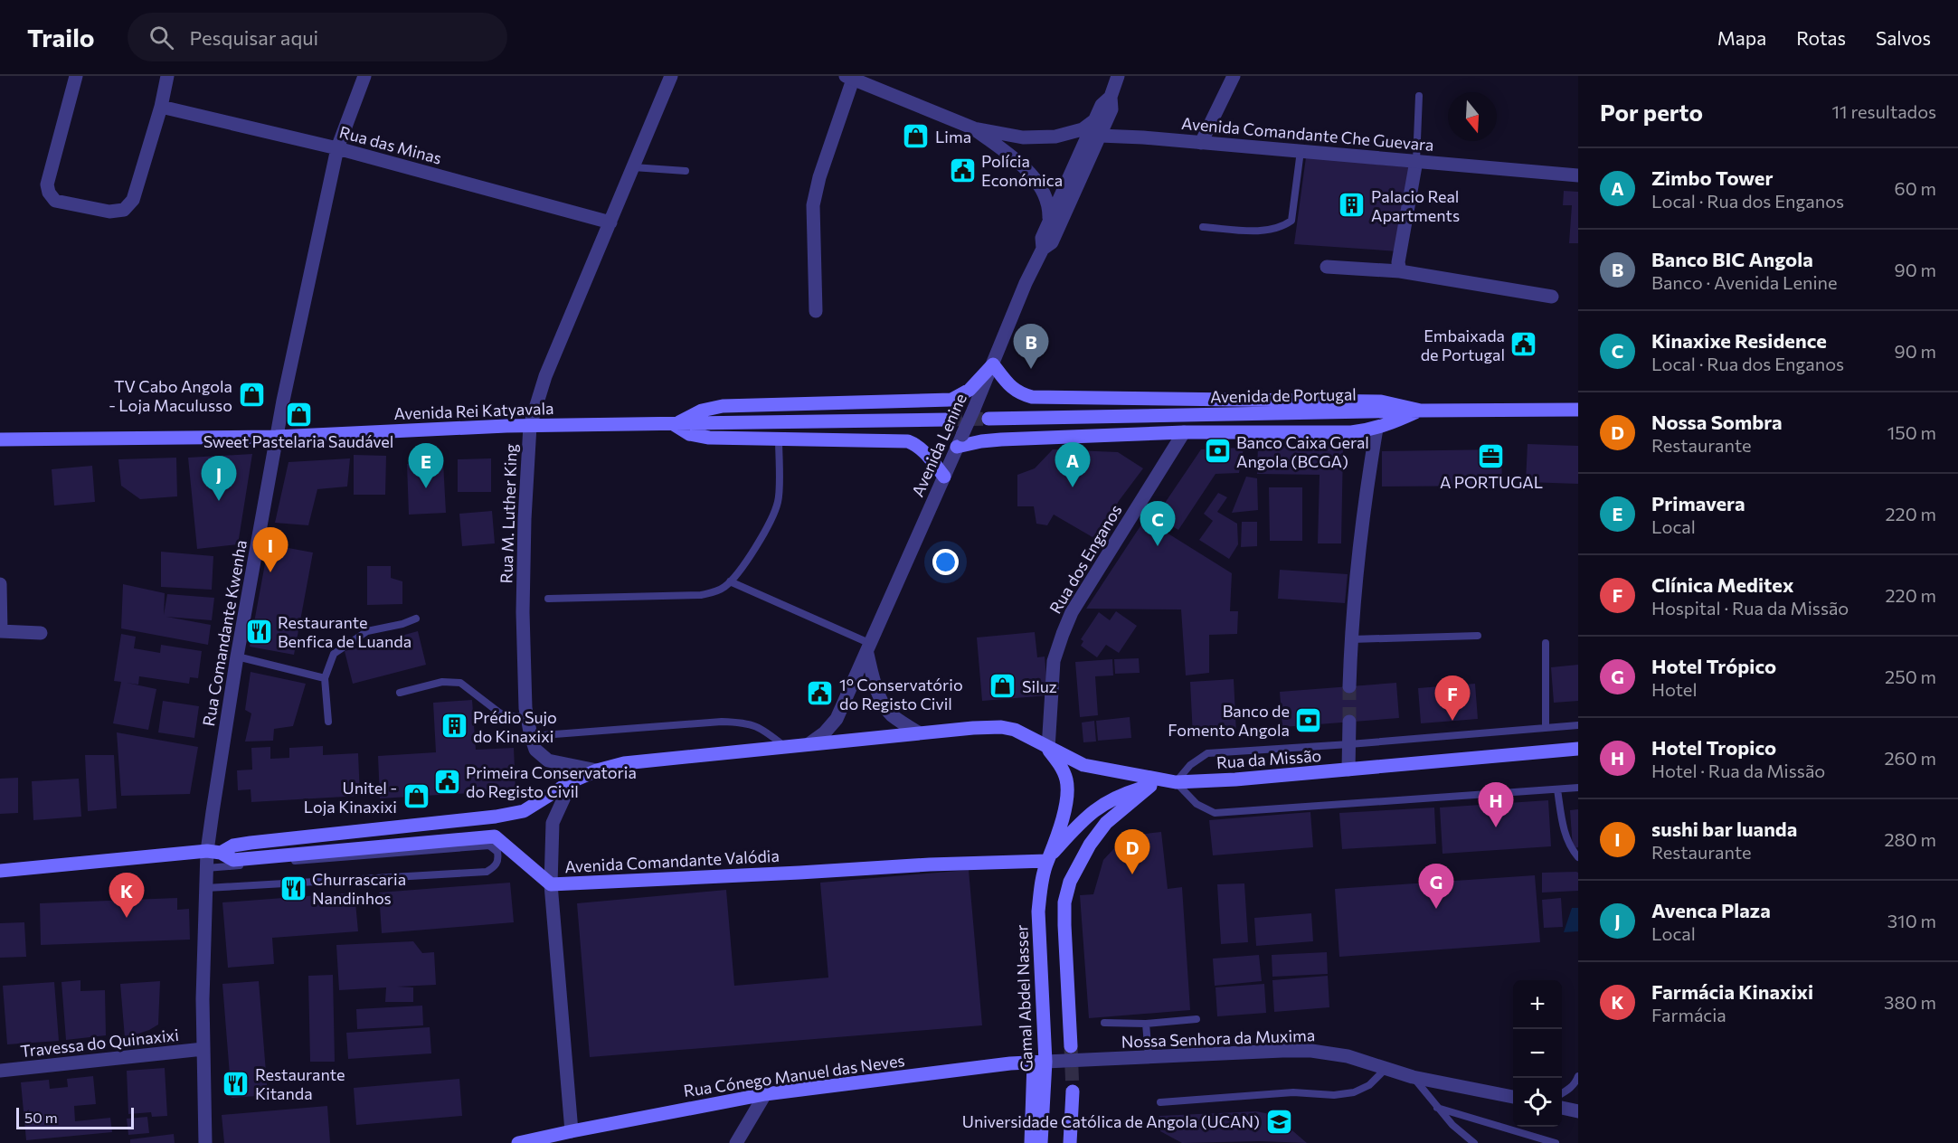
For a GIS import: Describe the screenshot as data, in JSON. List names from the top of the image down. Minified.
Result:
{"streets":{"main road":["Avenida de Portugal","Avenida Rei Katyavala","Rua da Missão","Avenida Comandante Valódia","Gamal Abdel Nasser","Rua Cónego Manuel das Neves"],"street":["Avenida Comandante Che Guevara","Rua das Minas","Avenida Lenine","Rua M. Luther King","Rua dos Enganos","Rua Comandante Kwenha","Nossa Senhora da Muxima","Travessa do Quinaxixi"]},"crossings":[["Avenida Comandante Che Guevara","Avenida Lenine"],["Rua das Minas","Rua M. Luther King"],["Rua das Minas","Rua Comandante Kwenha"],["Avenida Rei Katyavala","Rua M. Luther King"],["Avenida Rei Katyavala","Rua Comandante Kwenha"],["Avenida Lenine","Avenida Comandante Valódia"],["Rua M. Luther King","Avenida Comandante Valódia"],["Rua dos Enganos","Rua da Missão"],["Rua dos Enganos","Gamal Abdel Nasser"],["Rua Comandante Kwenha","Avenida Comandante Valódia"],["Rua Comandante Kwenha","Travessa do Quinaxixi"],["Rua da Missão","Avenida Comandante Valódia"],["Rua da Missão","Gamal Abdel Nasser"],["Avenida Comandante Valódia","Gamal Abdel Nasser"],["Gamal Abdel Nasser","Nossa Senhora da Muxima"],["Gamal Abdel Nasser","Rua Cónego Manuel das Neves"],["Nossa Senhora da Muxima","Rua Cónego Manuel das Neves"]],"places":{"shop":["Lima","TV Cabo Angola - Loja Maculusso","Sweet Pastelaria Saudável","Siluz","Unitel - Loja Kinaxixi"],"public building":["Polícia Económica","Embaixada de Portugal","1º Conservatório do Registo Civil","Primeira Conservatoria do Registo Civil"],"building":["Palacio Real Apartments","Prédio Sujo do Kinaxixi"],"bank":["Banco Caixa Geral Angola (BCGA)","Banco de Fomento Angola"],"office":["A PORTUGAL"],"restaurant":["Restaurante Benfica de Luanda","Churrascaria Nandinhos","Restaurante Kitanda"],"school or university":["Universidade Católica de Angola (UCAN)"]},"scale_bar":"50 m","north":"bottom","page":{"header":"Trailo","search":"Pesquisar aqui","nav":["Mapa","Rotas","Salvos"],"heading":["Por perto","11 resultados"],"list":[{"mark":"A","name":"Zimbo Tower","note":"Local · Rua dos Enganos","value":"60 m"},{"mark":"B","name":"Banco BIC Angola","note":"Banco · Avenida Lenine","value":"90 m"},{"mark":"C","name":"Kinaxixe Residence","note":"Local · Rua dos Enganos","value":"90 m"},{"mark":"D","name":"Nossa Sombra","note":"Restaurante","value":"150 m"},{"mark":"E","name":"Primavera","note":"Local","value":"220 m"},{"mark":"F","name":"Clínica Meditex","note":"Hospital · Rua da Missão","value":"220 m"},{"mark":"G","name":"Hotel Trópico","note":"Hotel","value":"250 m"},{"mark":"H","name":"Hotel Tropico","note":"Hotel · Rua da Missão","value":"260 m"},{"mark":"I","name":"sushi bar luanda","note":"Restaurante","value":"280 m"},{"mark":"J","name":"Avenca Plaza","note":"Local","value":"310 m"},{"mark":"K","name":"Farmácia Kinaxixi","note":"Farmácia","value":"380 m"}],"pins":["B","A","E","J","C","I","F","H","D","G","K"],"map_buttons":["+","−"],"scale":"50 m"}}
